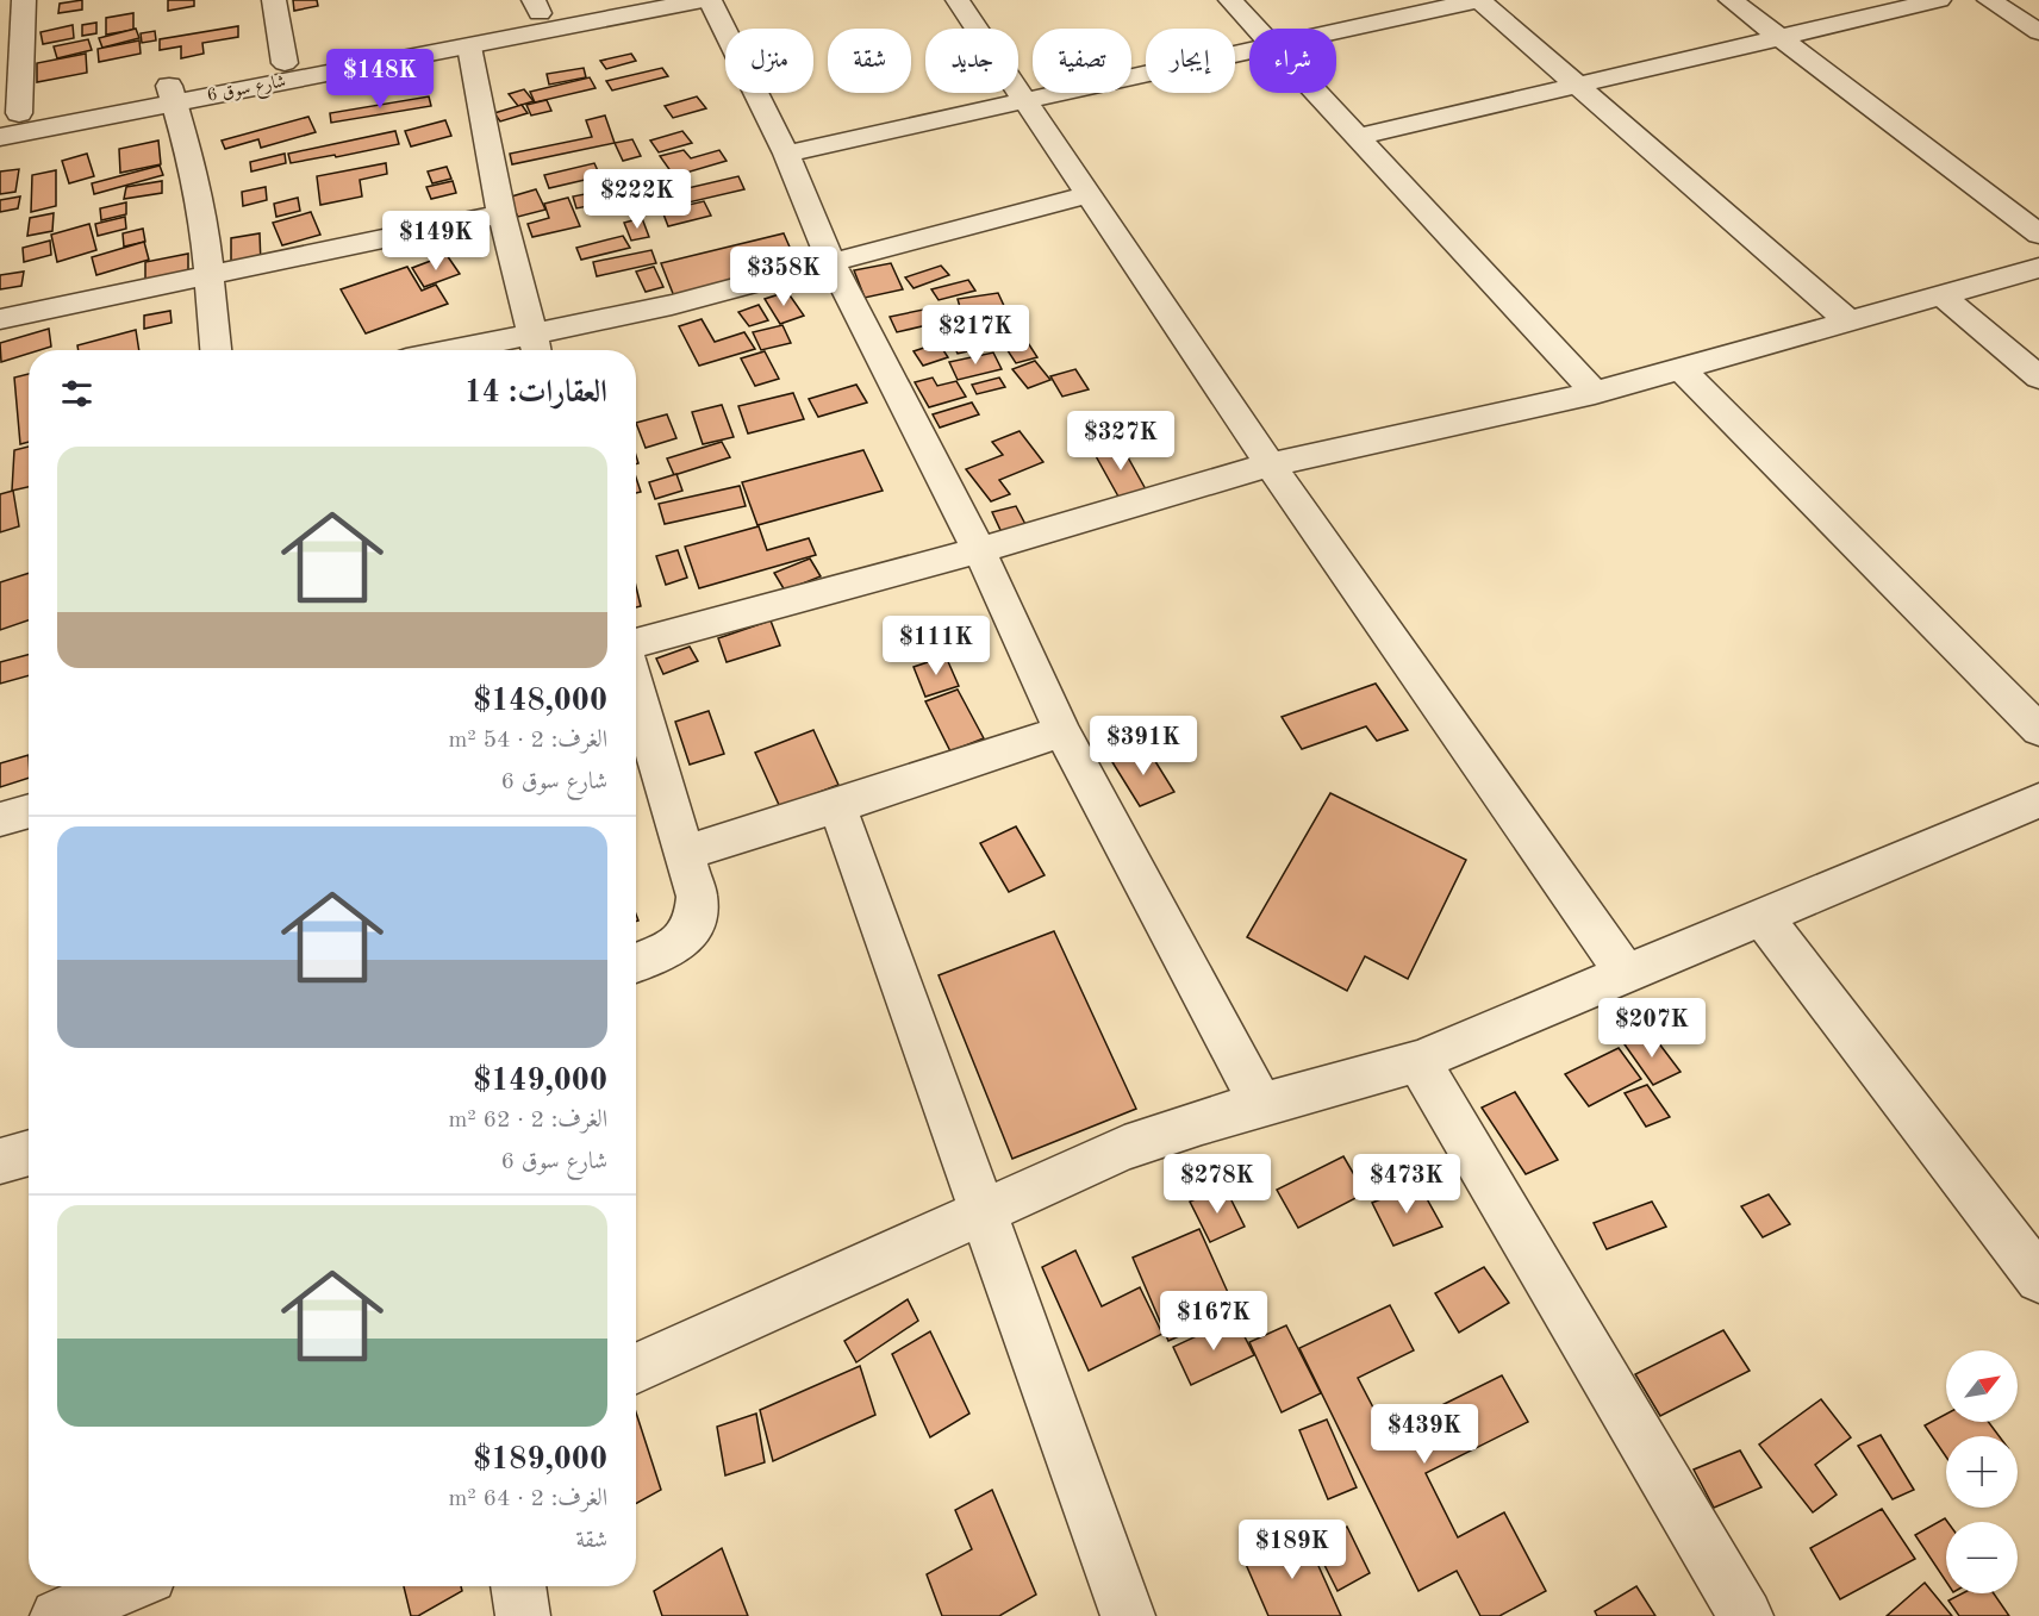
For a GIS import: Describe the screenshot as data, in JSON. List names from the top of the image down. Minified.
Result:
{"streets":{"street":["شارع سوق 6"]},"north":"top right","page":{"chip":["شراء","إيجار","تصفية","جديد","شقة","منزل"],"price":["$148K","$222K","$149K","$358K","$217K","$327K","$111K","$391K","$207K","$278K","$473K","$167K","$439K","$189K"],"heading":"العقارات: 14","list":[{"name":"$148,000","note":"الغرف: 2 · 54 m² · شارع سوق 6"},{"name":"$149,000","note":"الغرف: 2 · 62 m² · شارع سوق 6"},{"name":"$189,000","note":"الغرف: 2 · 64 m² · شقة"}],"map_buttons":["+","−"]}}
